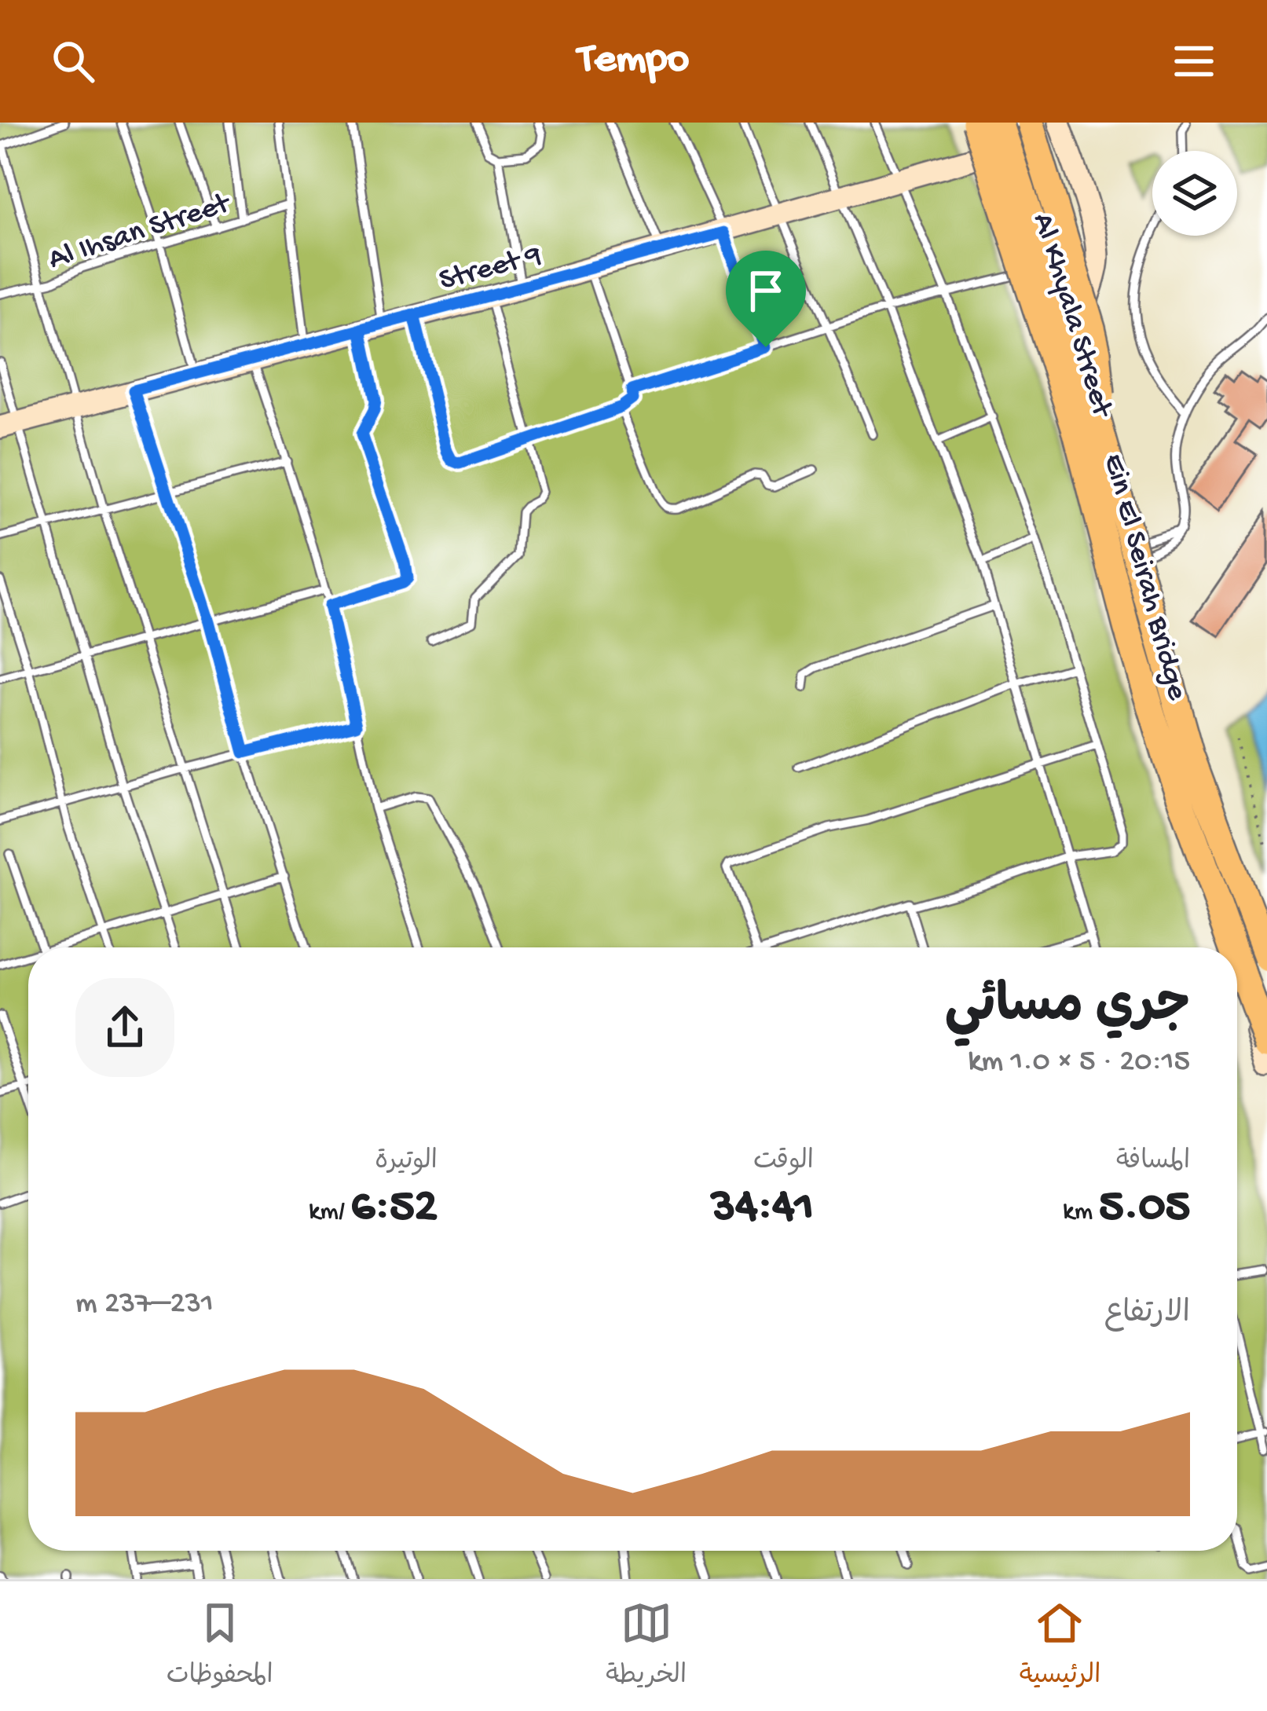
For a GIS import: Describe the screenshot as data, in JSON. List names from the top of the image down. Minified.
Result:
{"streets":{"highway":["Ein El Seirah Bridge"],"street":["Street 9","Al Khyala Street"],"lane":["Al Ihsan Street"]},"crossings":[["Street 9","Al Khyala Street"],["Al Khyala Street","Ein El Seirah Bridge"]],"page":{"header":"Tempo","heading":["جري مسائي","20:15 · 5 × 1.0 km"],"stats":[["المسافة","5.05 km"],["الوقت","34:41"],["الوتيرة","6:52 /km"]],"chart":["الارتفاع","231–237 m"],"tabs":["الرئيسية","الخريطة","المحفوظات"]}}
